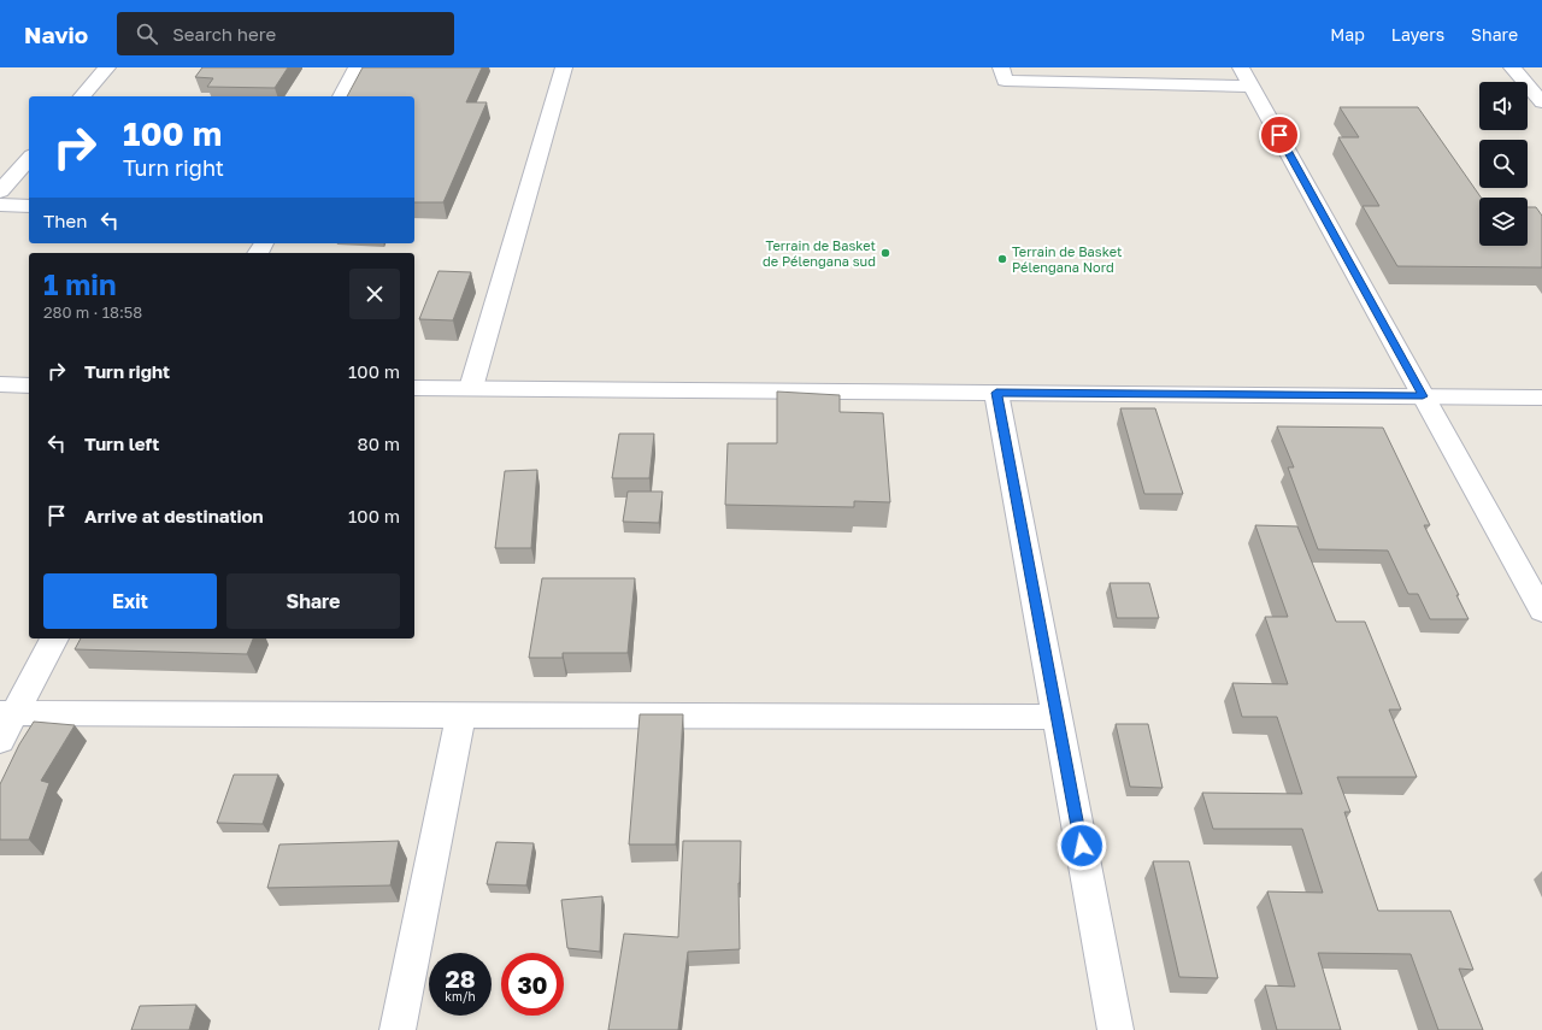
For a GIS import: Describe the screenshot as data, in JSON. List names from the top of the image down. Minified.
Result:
{"places":["Terrain de Basket de Pélengana sud","Terrain de Basket Pélengana Nord"],"page":{"header":"Navio","search":"Search here","nav":["Map","Layers","Share"],"turn":["100 m","Turn right"],"then":"Then","heading":["1 min","280 m · 18:58"],"list":[{"name":"Turn right","value":"100 m"},{"name":"Turn left","value":"80 m"},{"name":"Arrive at destination","value":"100 m"}],"buttons":["Exit","Share"],"speed":"28 km/h","limit":"30"}}
